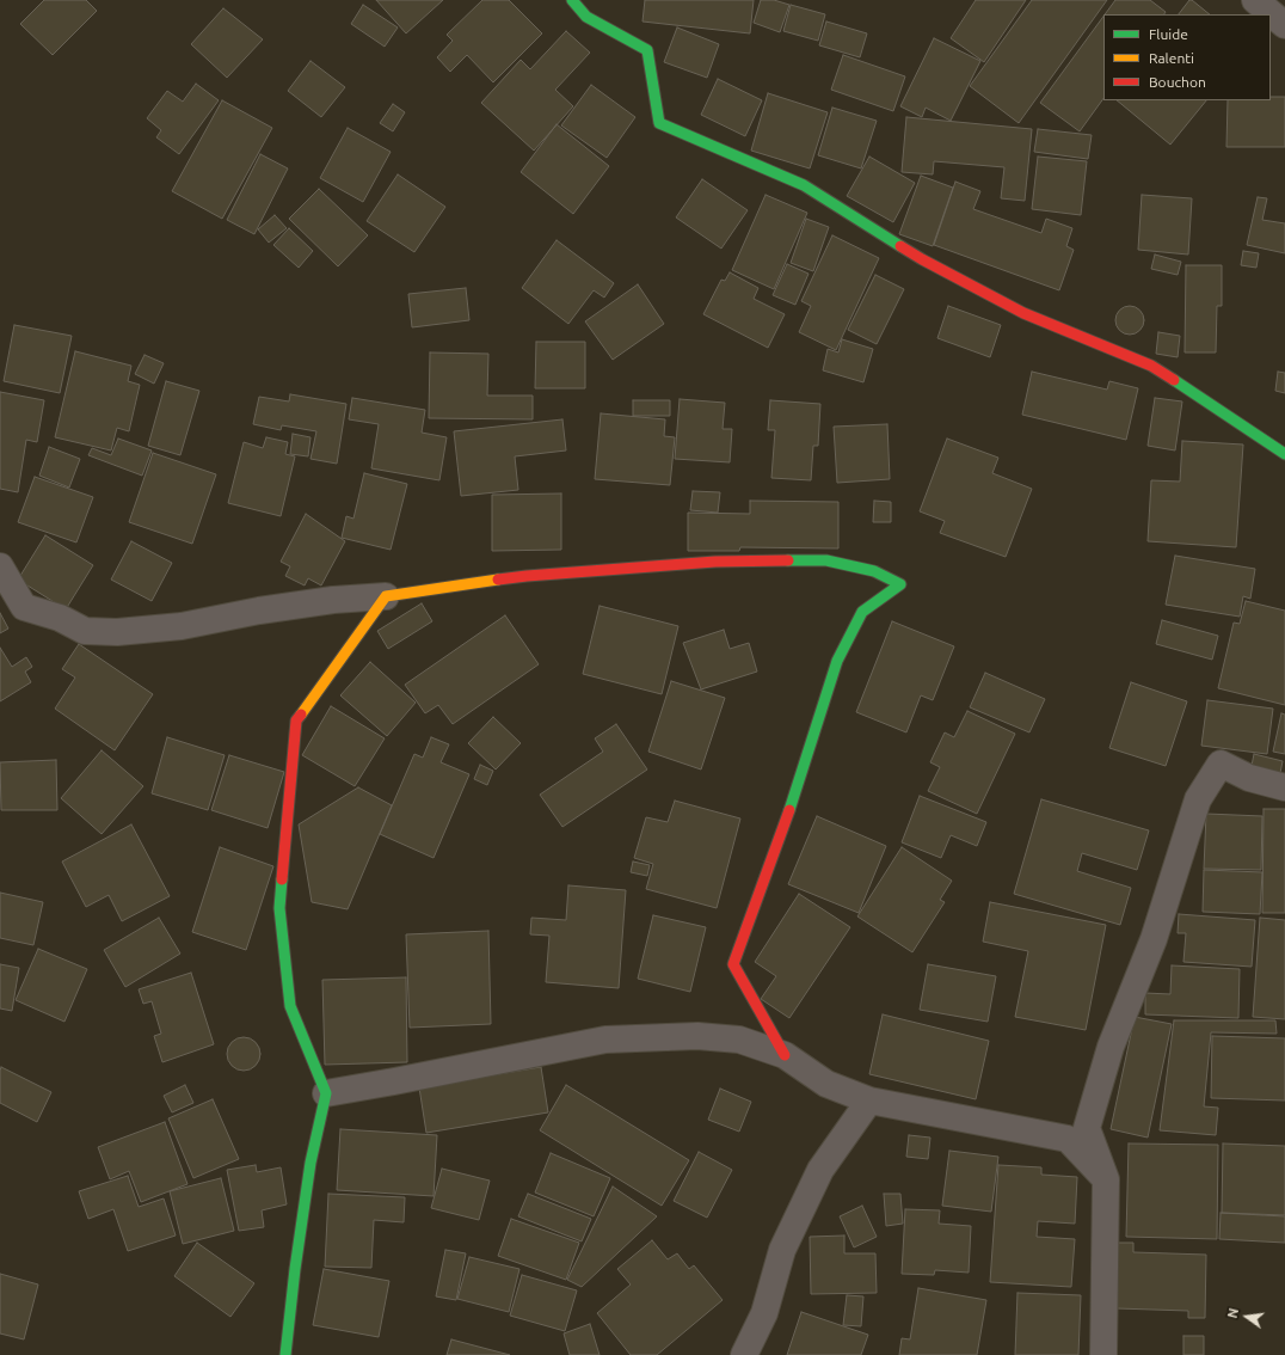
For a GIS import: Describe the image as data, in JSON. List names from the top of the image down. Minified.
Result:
{"legend":["Fluide","Ralenti","Bouchon"],"north":"left"}
